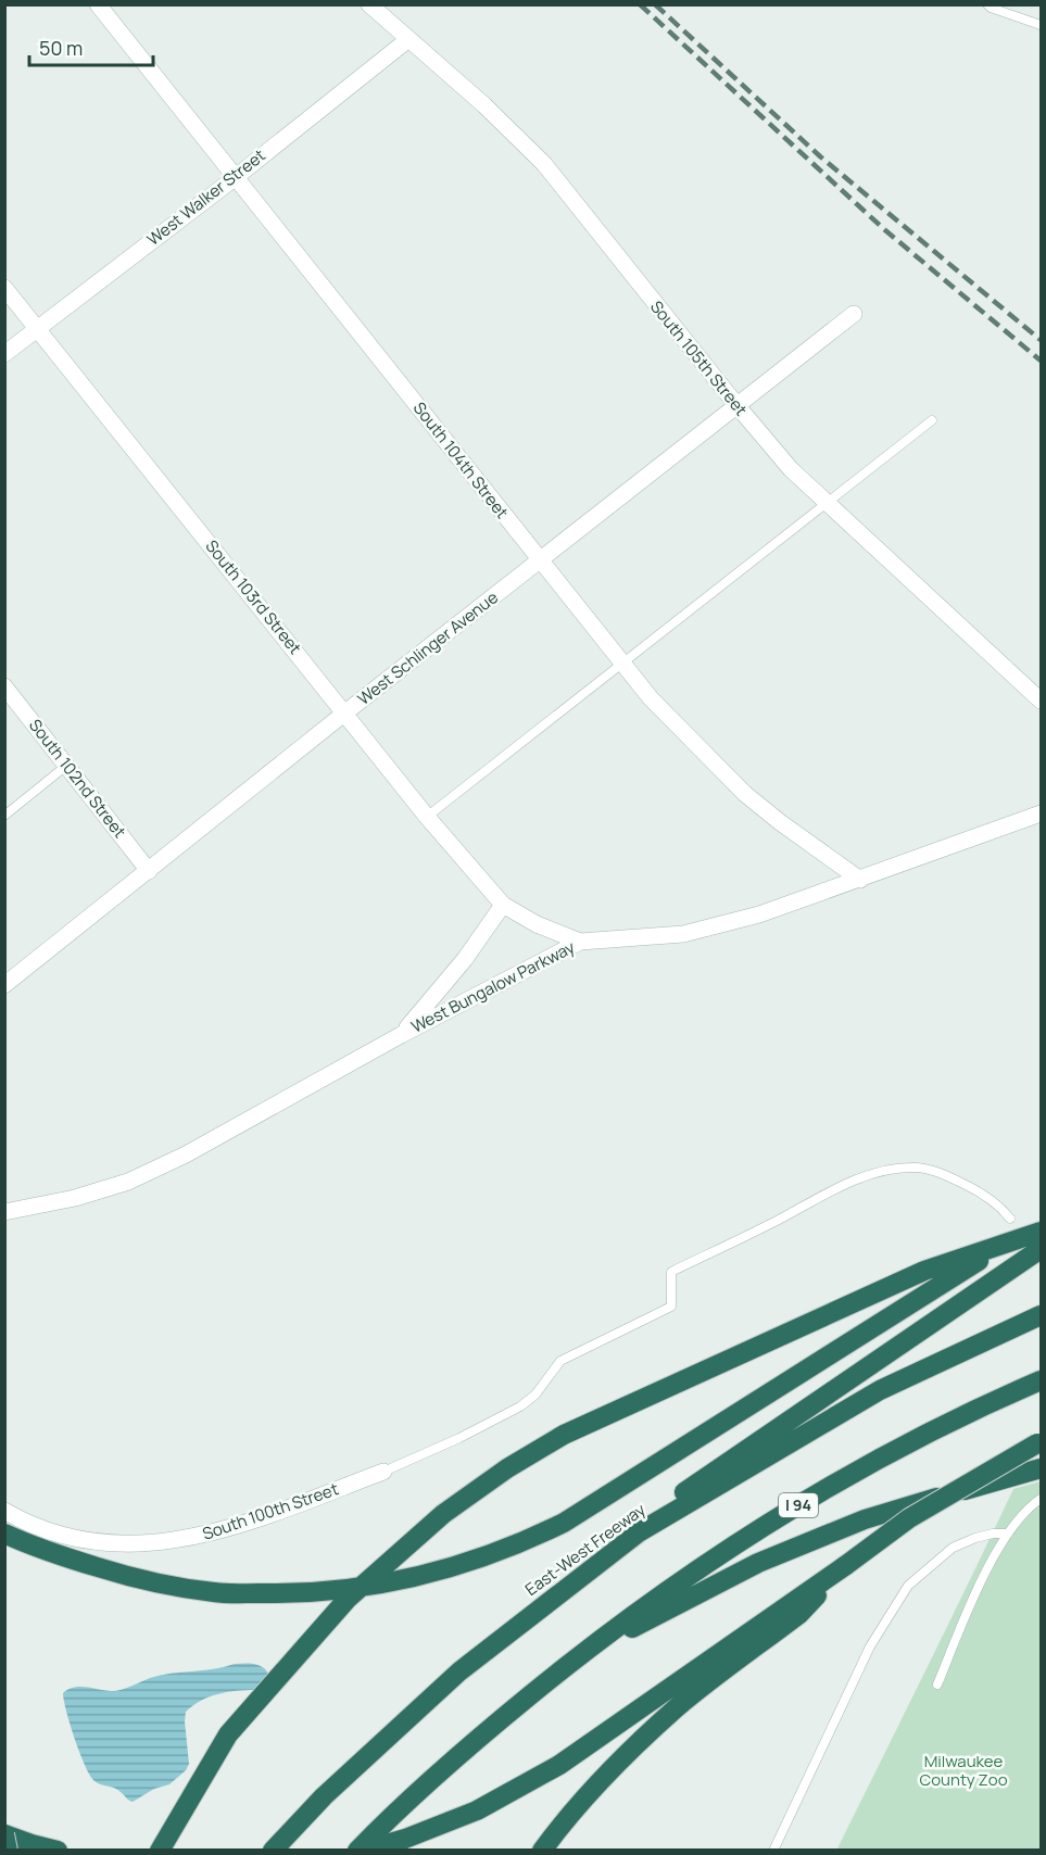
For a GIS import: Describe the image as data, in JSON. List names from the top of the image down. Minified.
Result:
{"streets":{"highway":["I 94","East-West Freeway"],"street":["West Walker Street","South 105th Street","South 104th Street","South 103rd Street","West Schlinger Avenue","South 102nd Street","West Bungalow Parkway","South 100th Street"]},"crossings":[["West Walker Street","South 105th Street"],["West Walker Street","South 104th Street"],["West Walker Street","South 103rd Street"],["South 105th Street","West Schlinger Avenue"],["South 104th Street","West Schlinger Avenue"],["South 104th Street","West Bungalow Parkway"],["South 103rd Street","West Schlinger Avenue"],["South 103rd Street","West Bungalow Parkway"],["West Schlinger Avenue","South 102nd Street"]],"parks":["Milwaukee County Zoo"],"scale_bar":"50 m"}
